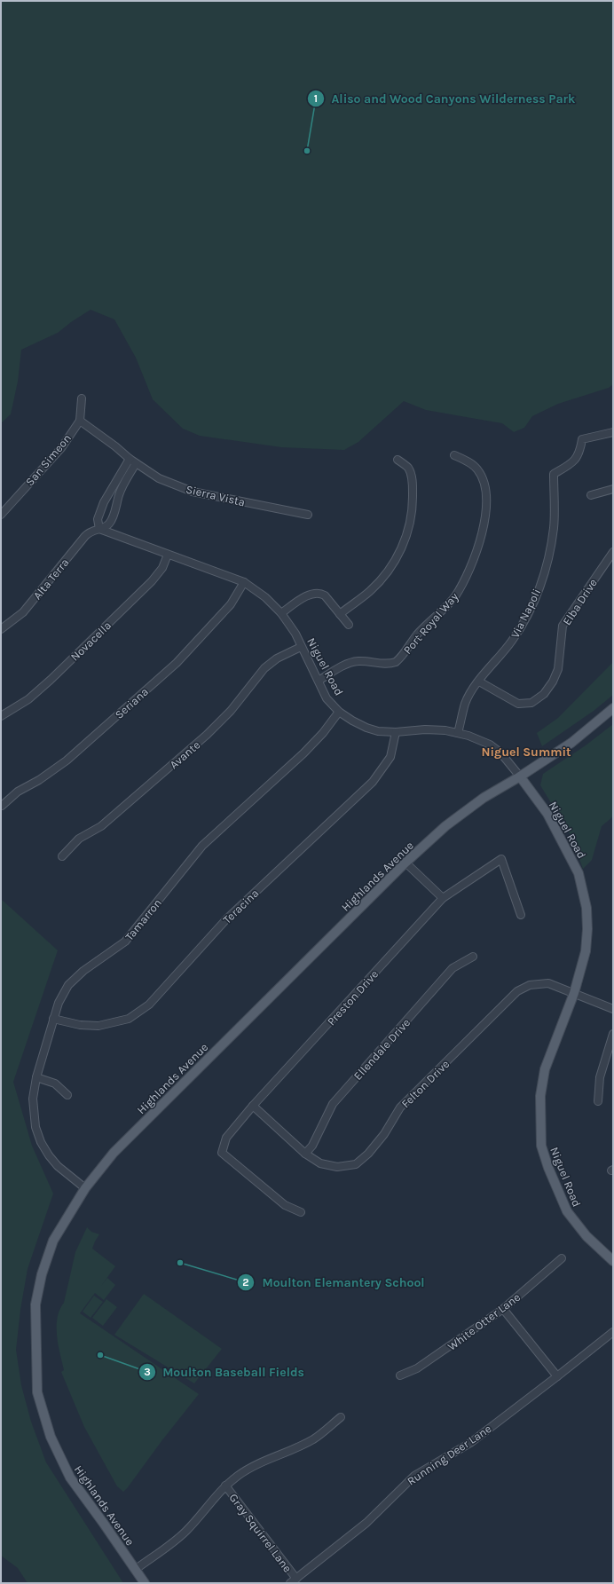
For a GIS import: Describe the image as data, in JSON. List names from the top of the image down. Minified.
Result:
{"streets":{"main road":["Niguel Road","Highlands Avenue"],"street":["San Simeon","Sierra Vista","Alta Terra","Elba Drive","Via Napoli","Port Royal Way","Novacella","Seriana","Avante","Teracina","Tamarron","Preston Drive","Ellendale Drive","Felton Drive","White Otter Lane","Running Deer Lane","Gray Squirrel Lane"]},"crossings":[["San Simeon","Sierra Vista"],["Sierra Vista","Alta Terra"],["Alta Terra","Niguel Road"],["Elba Drive","Via Napoli"],["Via Napoli","Niguel Road"],["Port Royal Way","Niguel Road"],["Novacella","Niguel Road"],["Niguel Road","Seriana"],["Niguel Road","Avante"],["Niguel Road","Highlands Avenue"],["Niguel Road","Teracina"],["Niguel Road","Tamarron"],["Niguel Road","Felton Drive"],["Highlands Avenue","Tamarron"],["Teracina","Tamarron"],["Preston Drive","Felton Drive"],["Ellendale Drive","Felton Drive"],["Running Deer Lane","Gray Squirrel Lane"]],"districts":["Niguel Summit"],"places":["Aliso and Wood Canyons Wilderness Park","Moulton Elemantery School","Moulton Baseball Fields"]}
